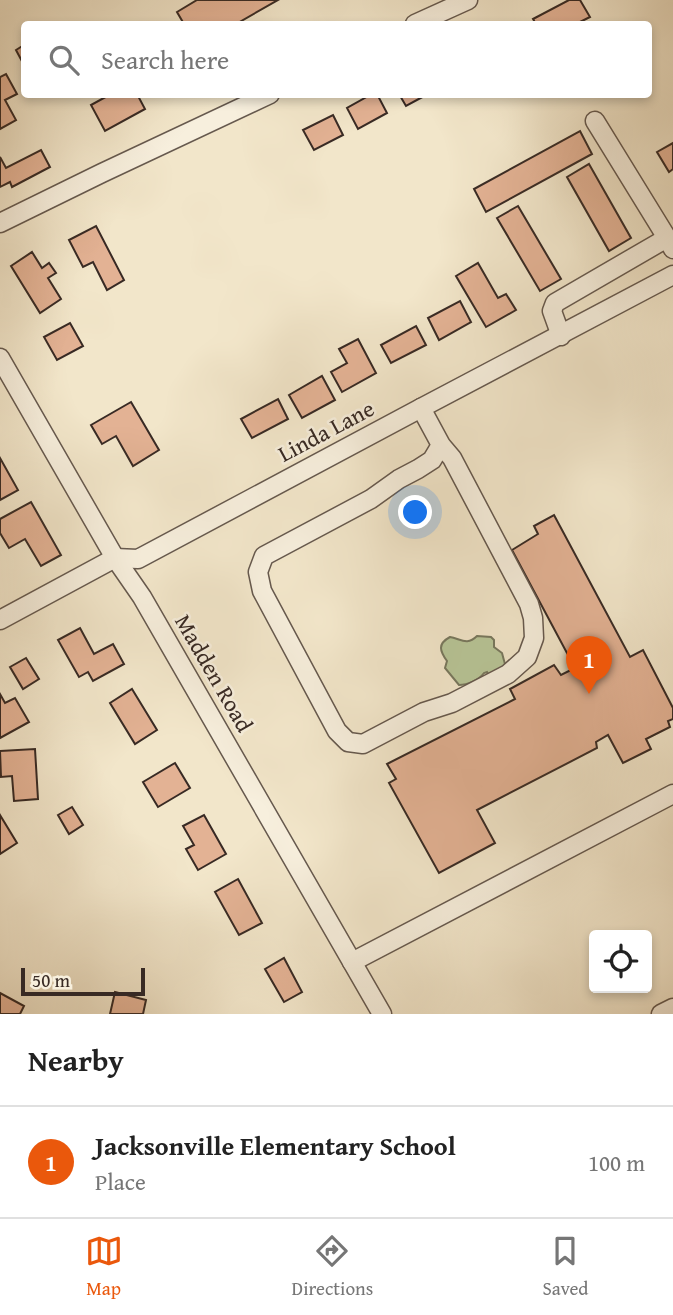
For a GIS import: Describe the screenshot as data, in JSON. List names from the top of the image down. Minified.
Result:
{"streets":{"street":["Linda Lane","Madden Road"]},"crossings":[["Linda Lane","Madden Road"]],"scale_bar":"50 m","page":{"search":"Search here","pins":"1","scale":"50 m","heading":"Nearby","list":[{"mark":"1","name":"Jacksonville Elementary School","note":"Place","value":"100 m"}],"nav":["Map","Directions","Saved"]}}
